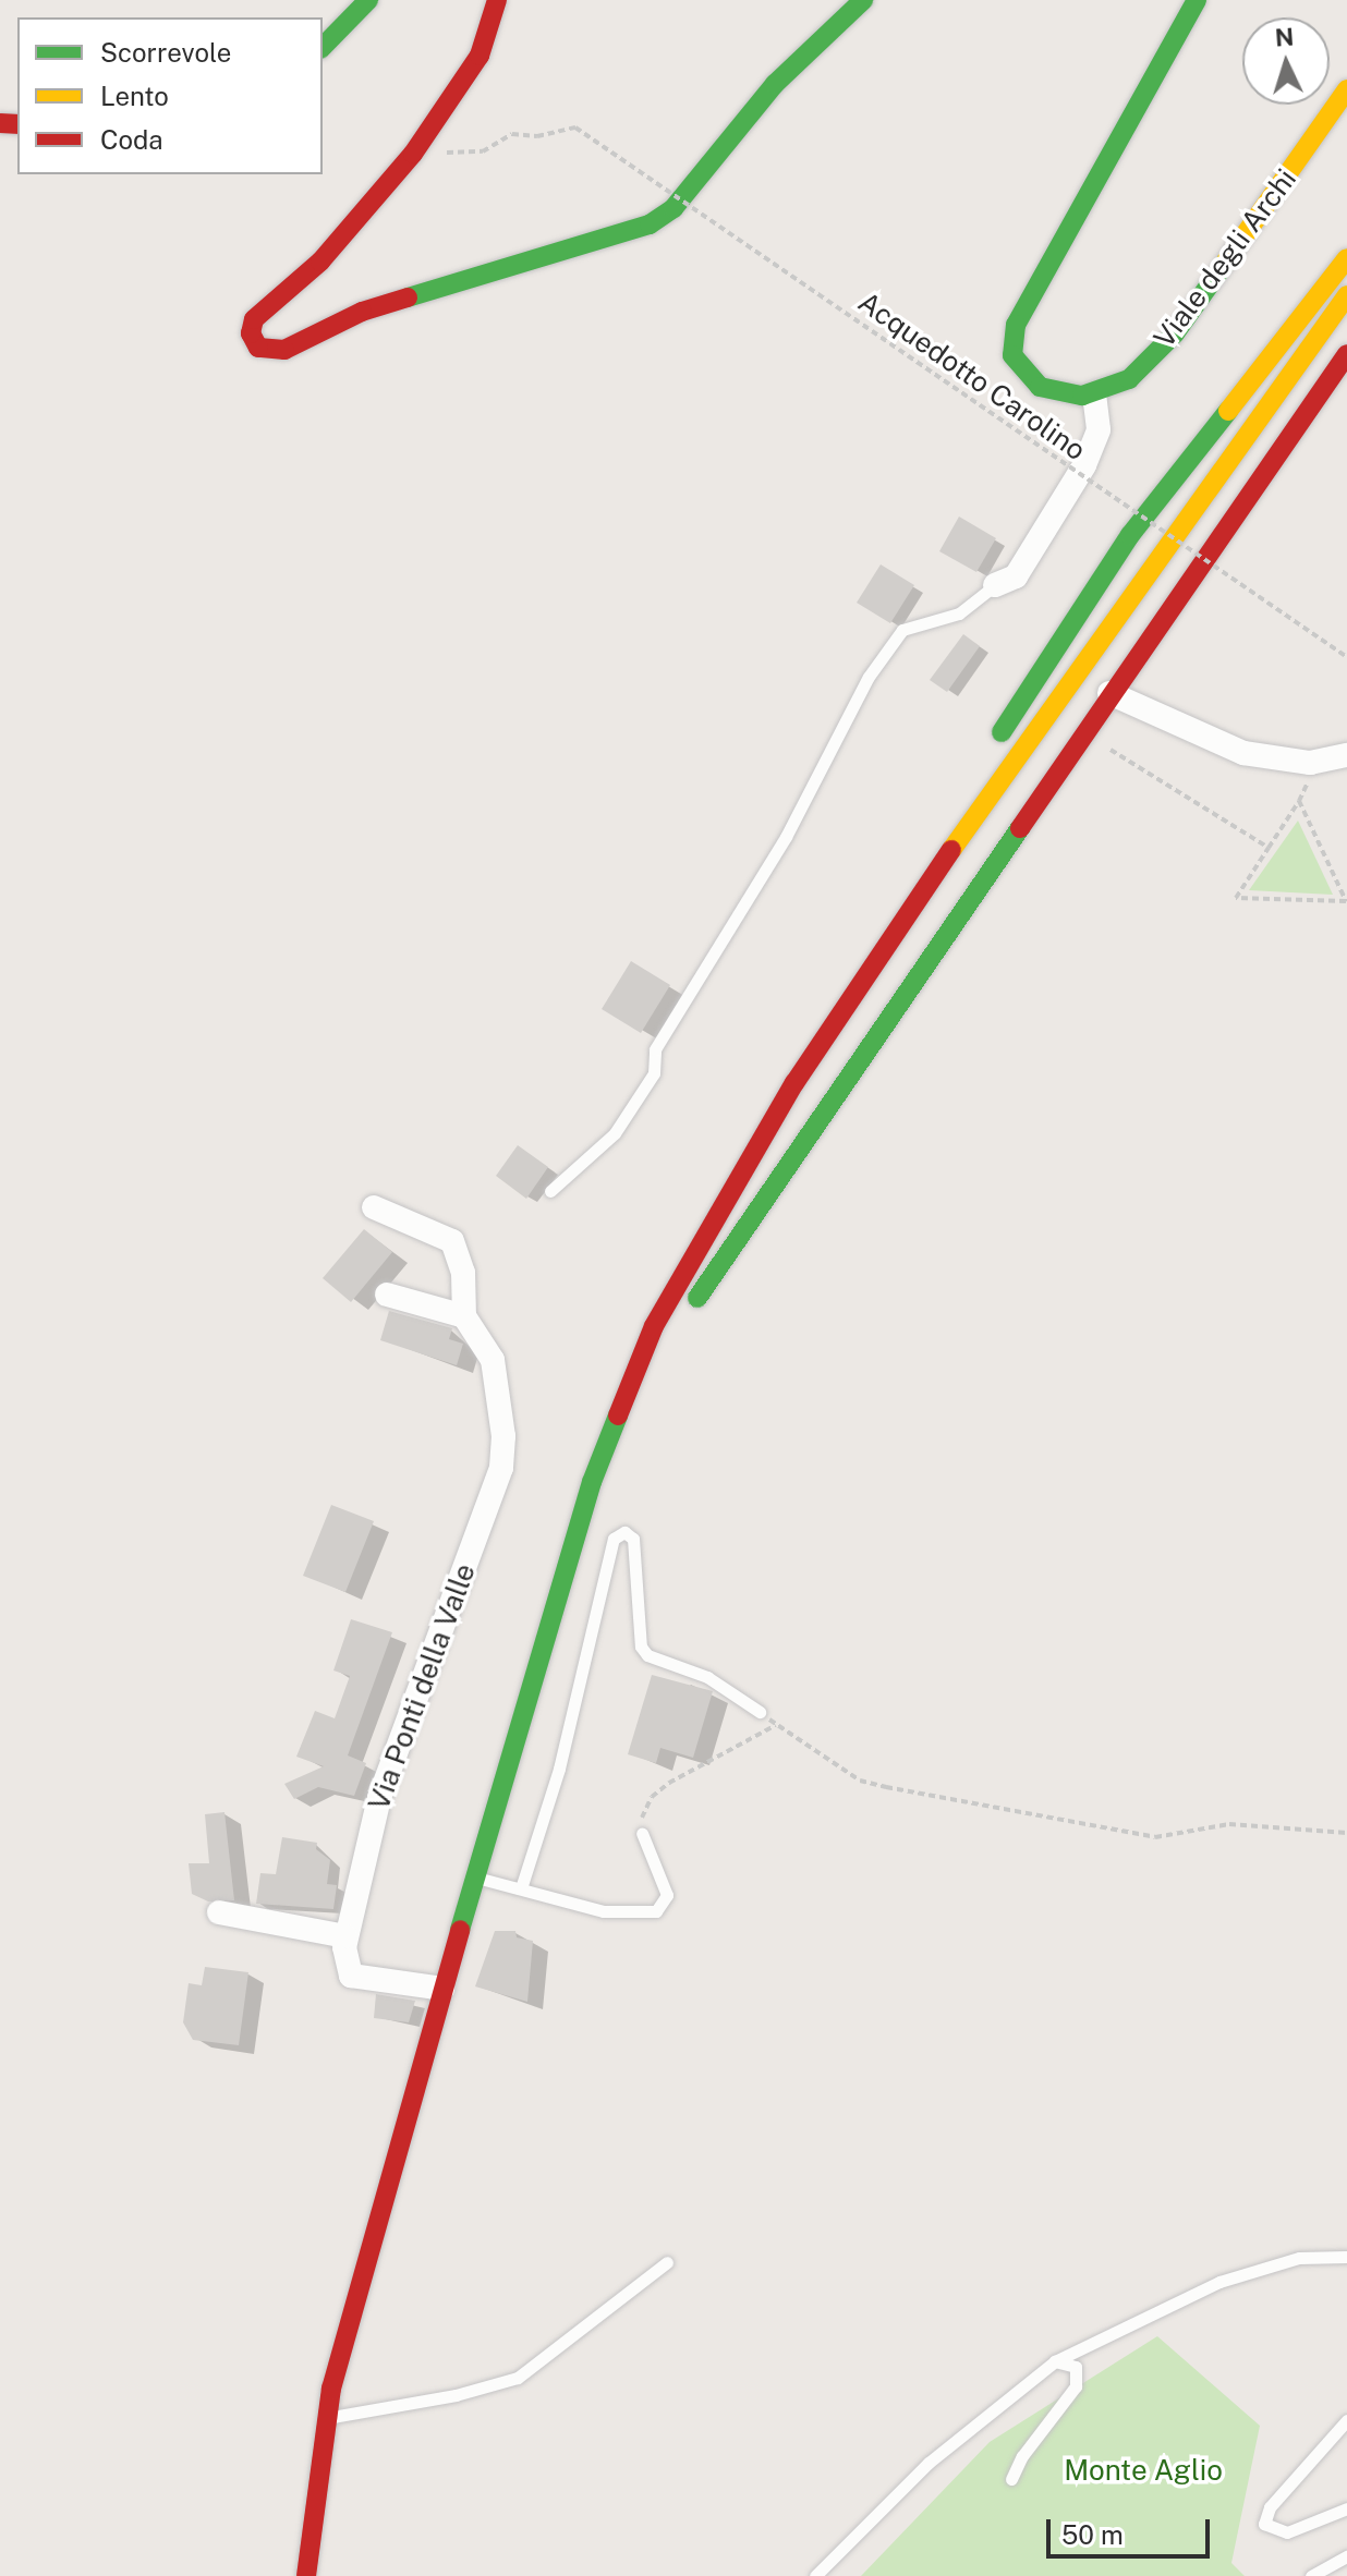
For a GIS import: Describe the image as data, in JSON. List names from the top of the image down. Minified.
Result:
{"streets":{"main road":["Viale degli Archi"],"street":["Via Ponti della Valle"],"path":["Acquedotto Carolino"]},"parks":["Monte Aglio"],"legend":["Scorrevole","Lento","Coda"],"scale_bar":"50 m","north":"top"}
